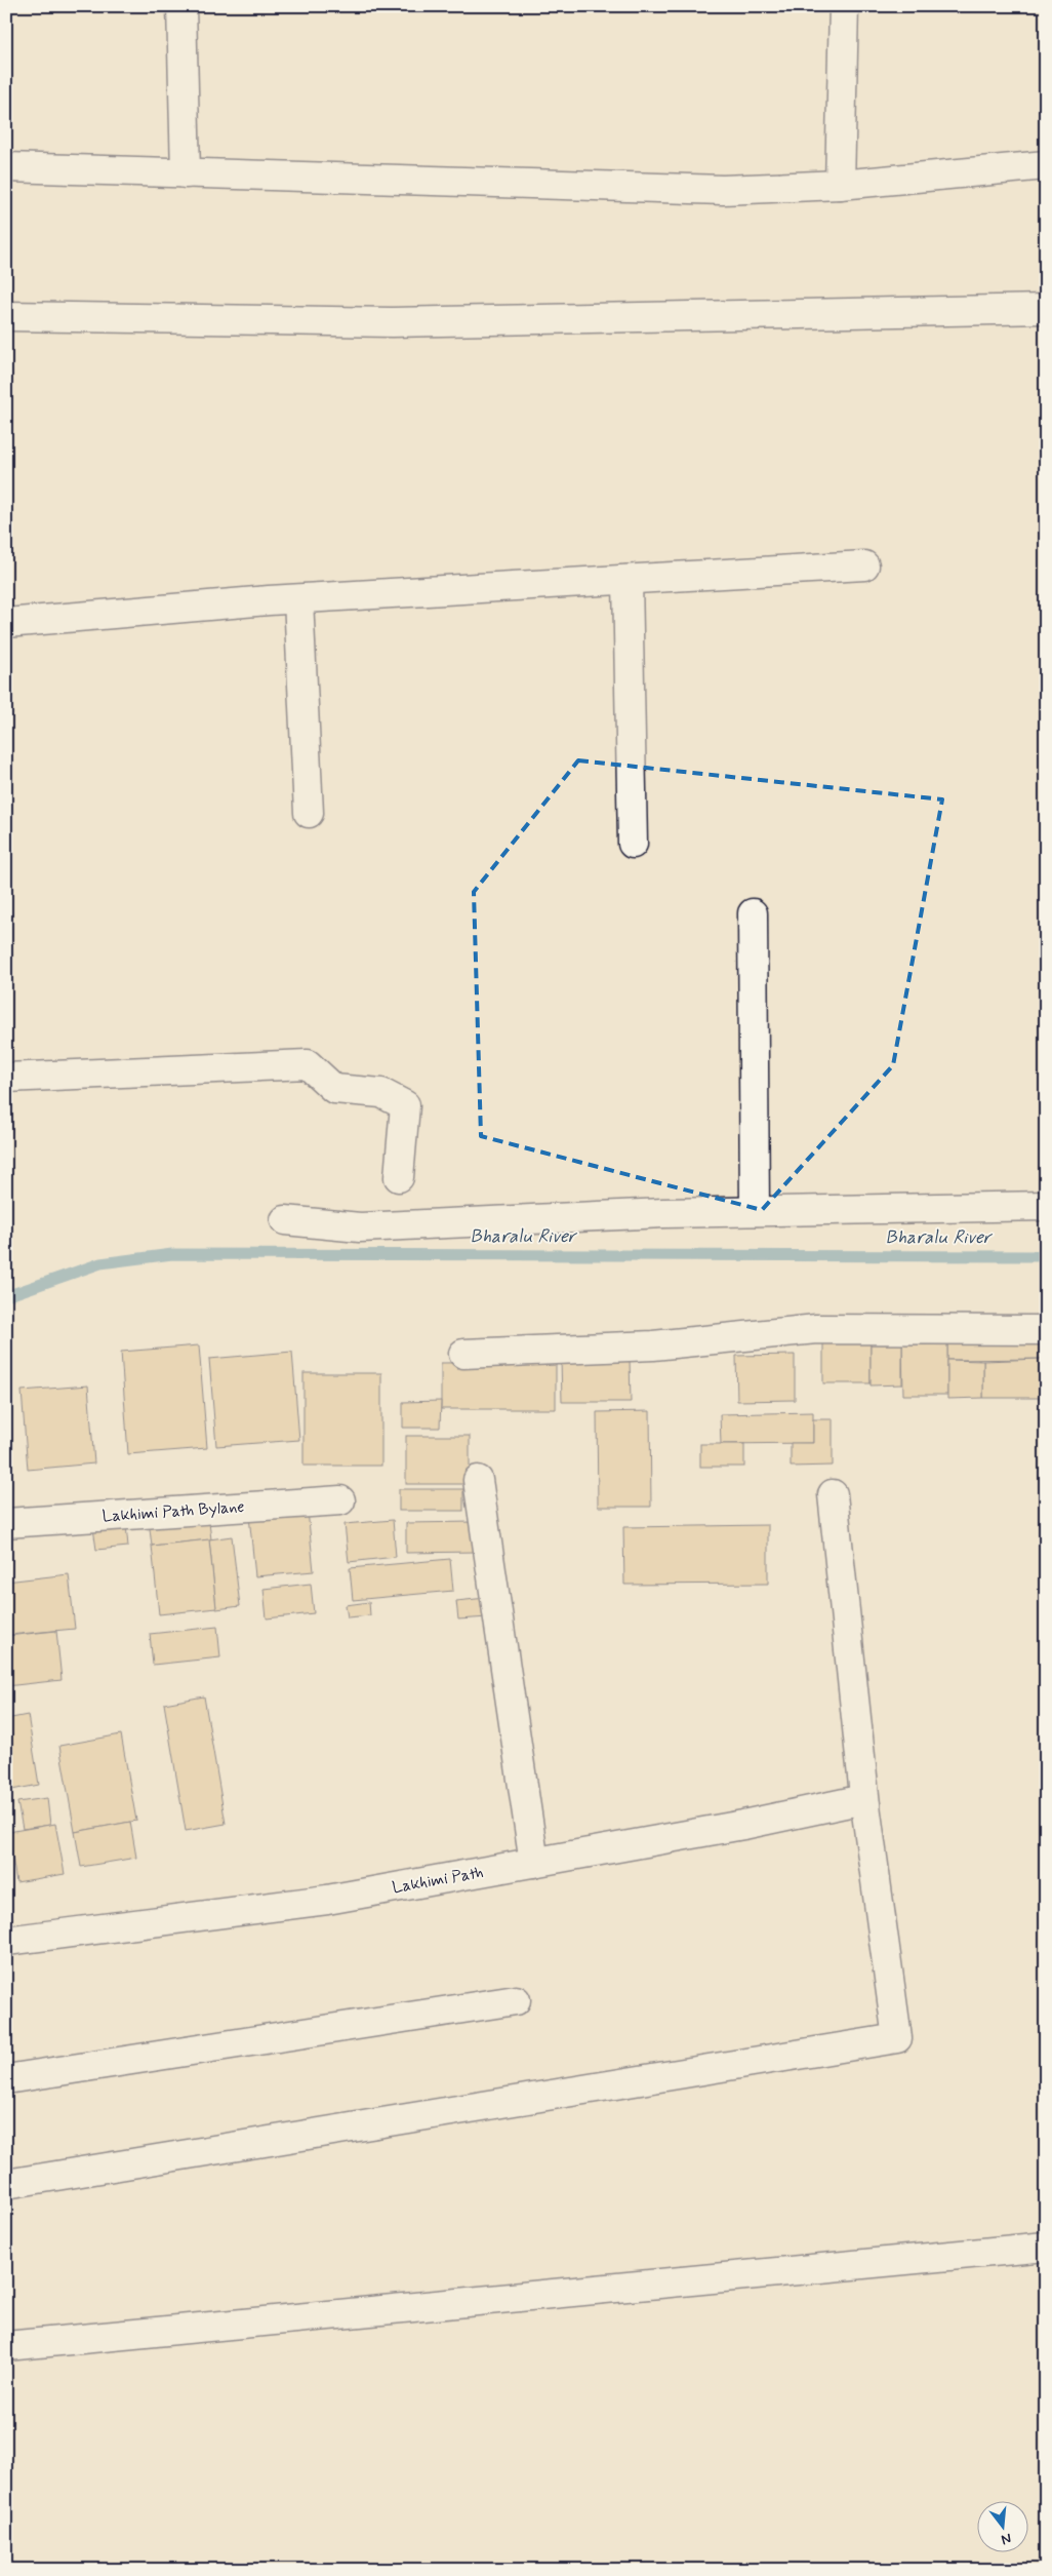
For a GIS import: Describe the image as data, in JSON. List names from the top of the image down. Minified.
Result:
{"streets":{"street":["Lakhimi Path Bylane","Lakhimi Path"]},"water":["Bharalu River"],"north":"bottom"}
